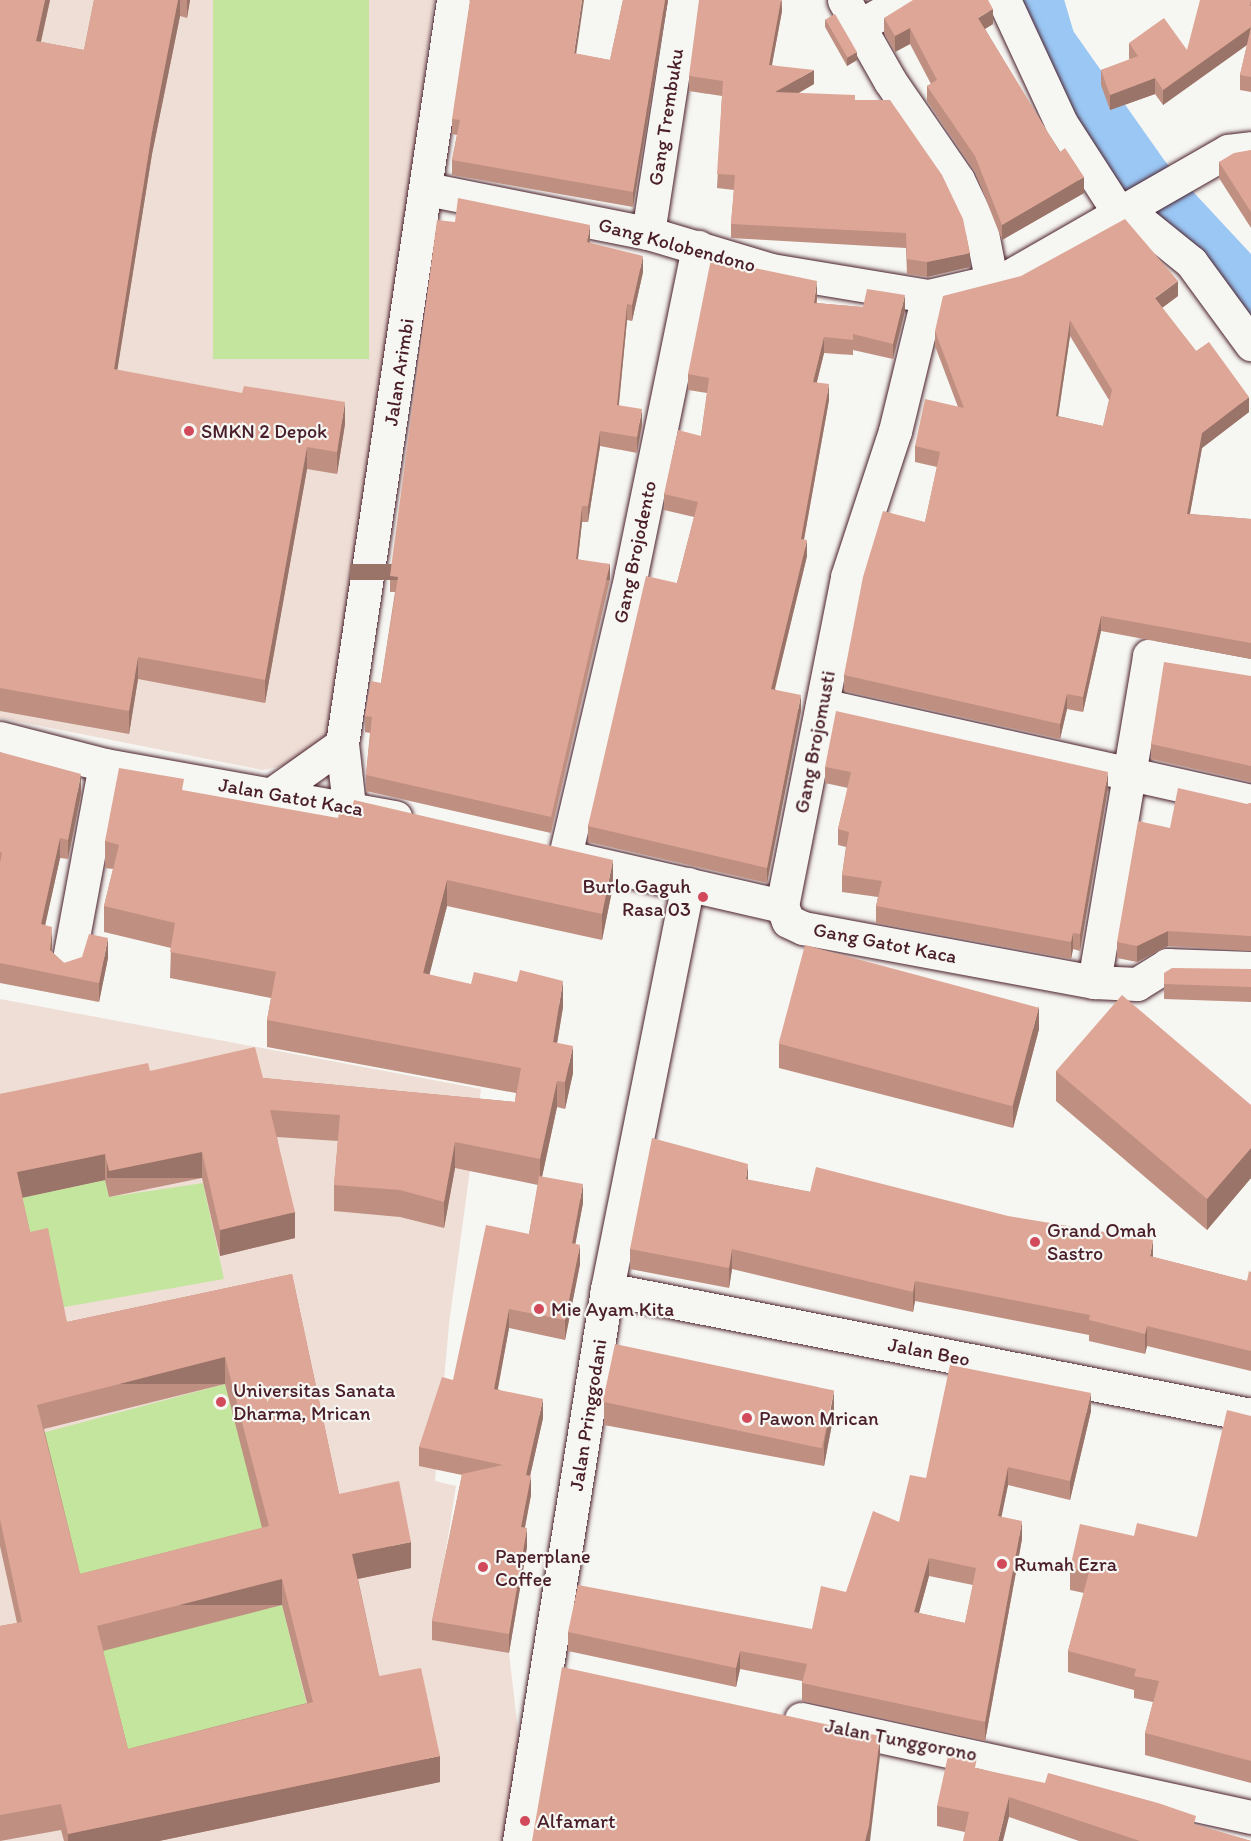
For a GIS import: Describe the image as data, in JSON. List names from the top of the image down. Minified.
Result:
{"streets":{"street":["Gang Trembuku","Gang Kolobendono","Jalan Arimbi","Gang Brojodento","Gang Brojomusti","Jalan Gatot Kaca","Gang Gatot Kaca","Jalan Beo","Jalan Pringgodani","Jalan Tunggorono"]},"crossings":[["Gang Trembuku","Gang Kolobendono"],["Gang Kolobendono","Jalan Arimbi"],["Gang Kolobendono","Gang Brojodento"],["Gang Kolobendono","Gang Brojomusti"],["Jalan Arimbi","Jalan Gatot Kaca"],["Gang Brojomusti","Gang Gatot Kaca"],["Jalan Beo","Jalan Pringgodani"]],"places":["SMKN 2 Depok","Burlo Gaguh Rasa 03","Grand Omah Sastro","Mie Ayam Kita","Universitas Sanata Dharma, Mrican","Pawon Mrican","Rumah Ezra","Paperplane Coffee","Alfamart"]}
